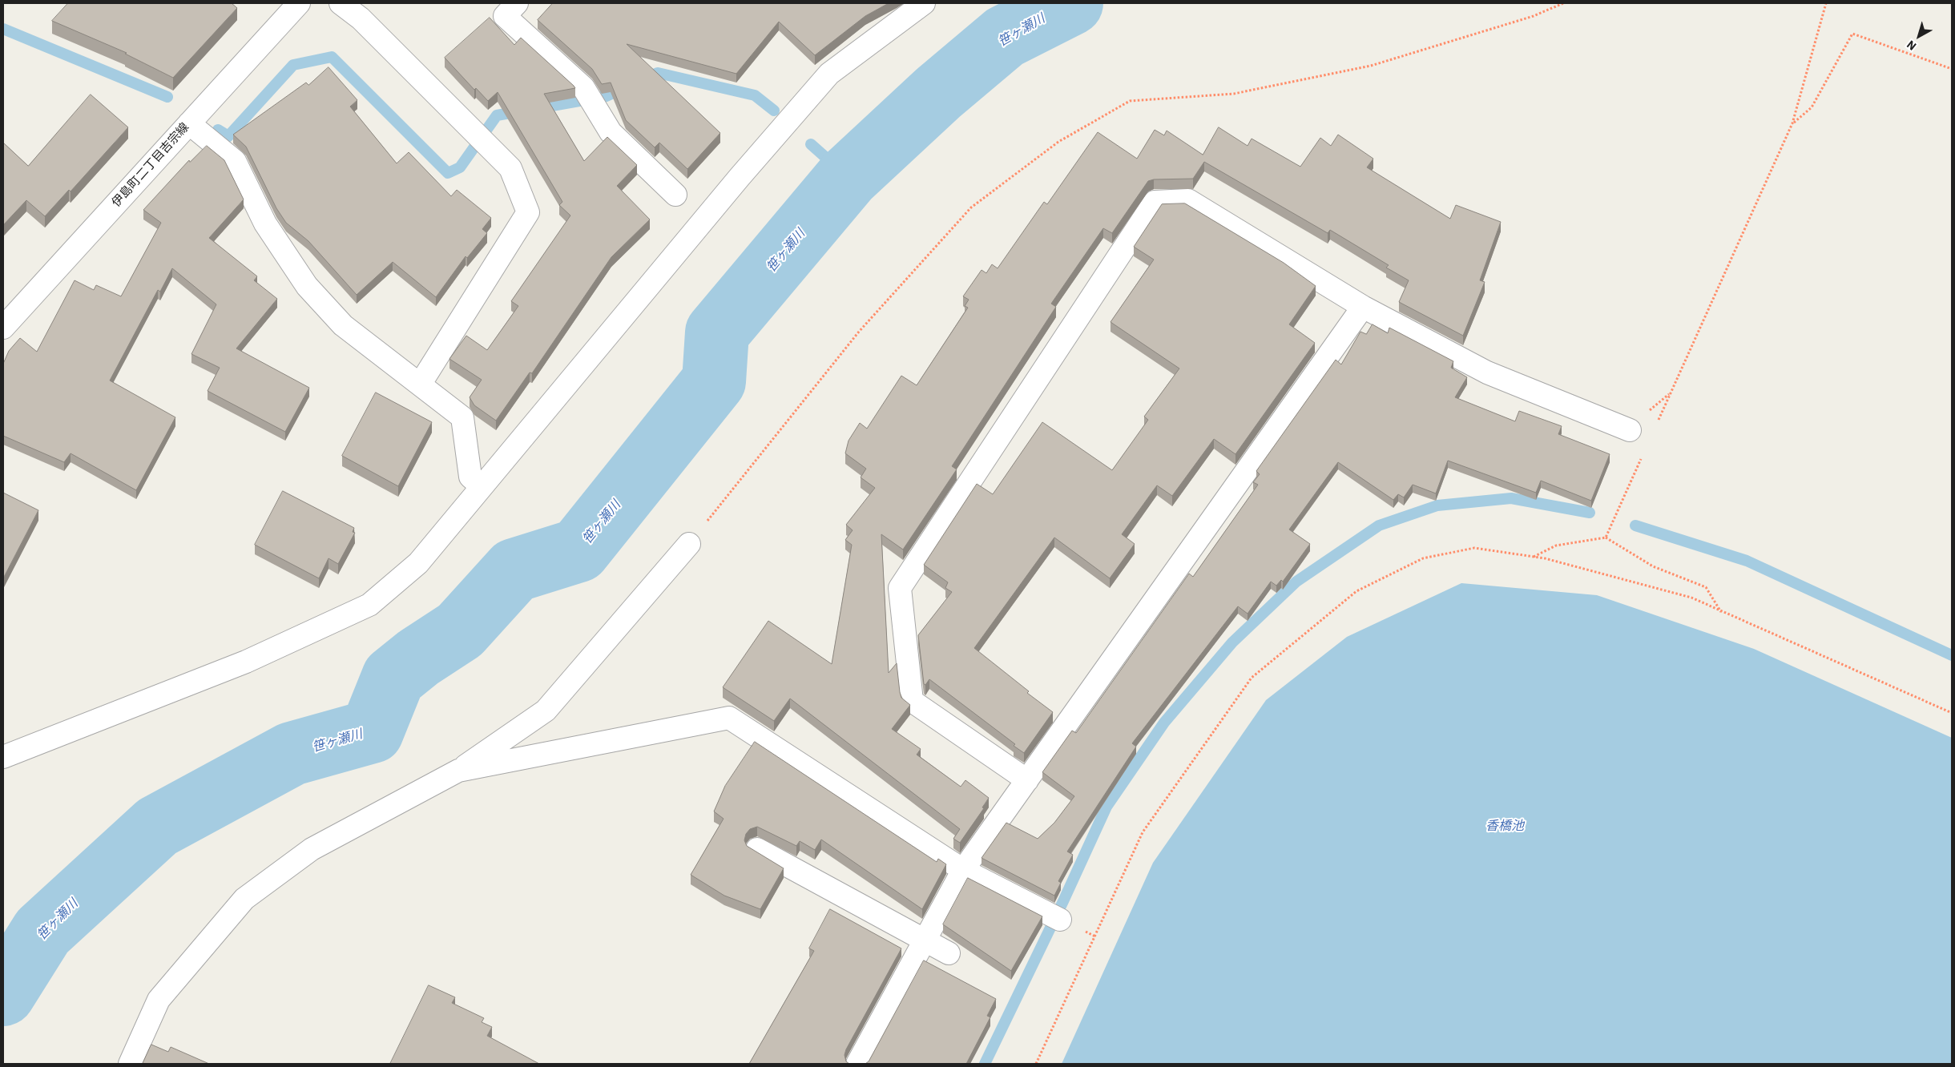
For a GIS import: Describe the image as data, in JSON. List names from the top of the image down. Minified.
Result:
{"streets":{"street":["伊島町二丁目吉宗線"]},"water":["笹ヶ瀬川","香橋池"],"north":"bottom left"}
